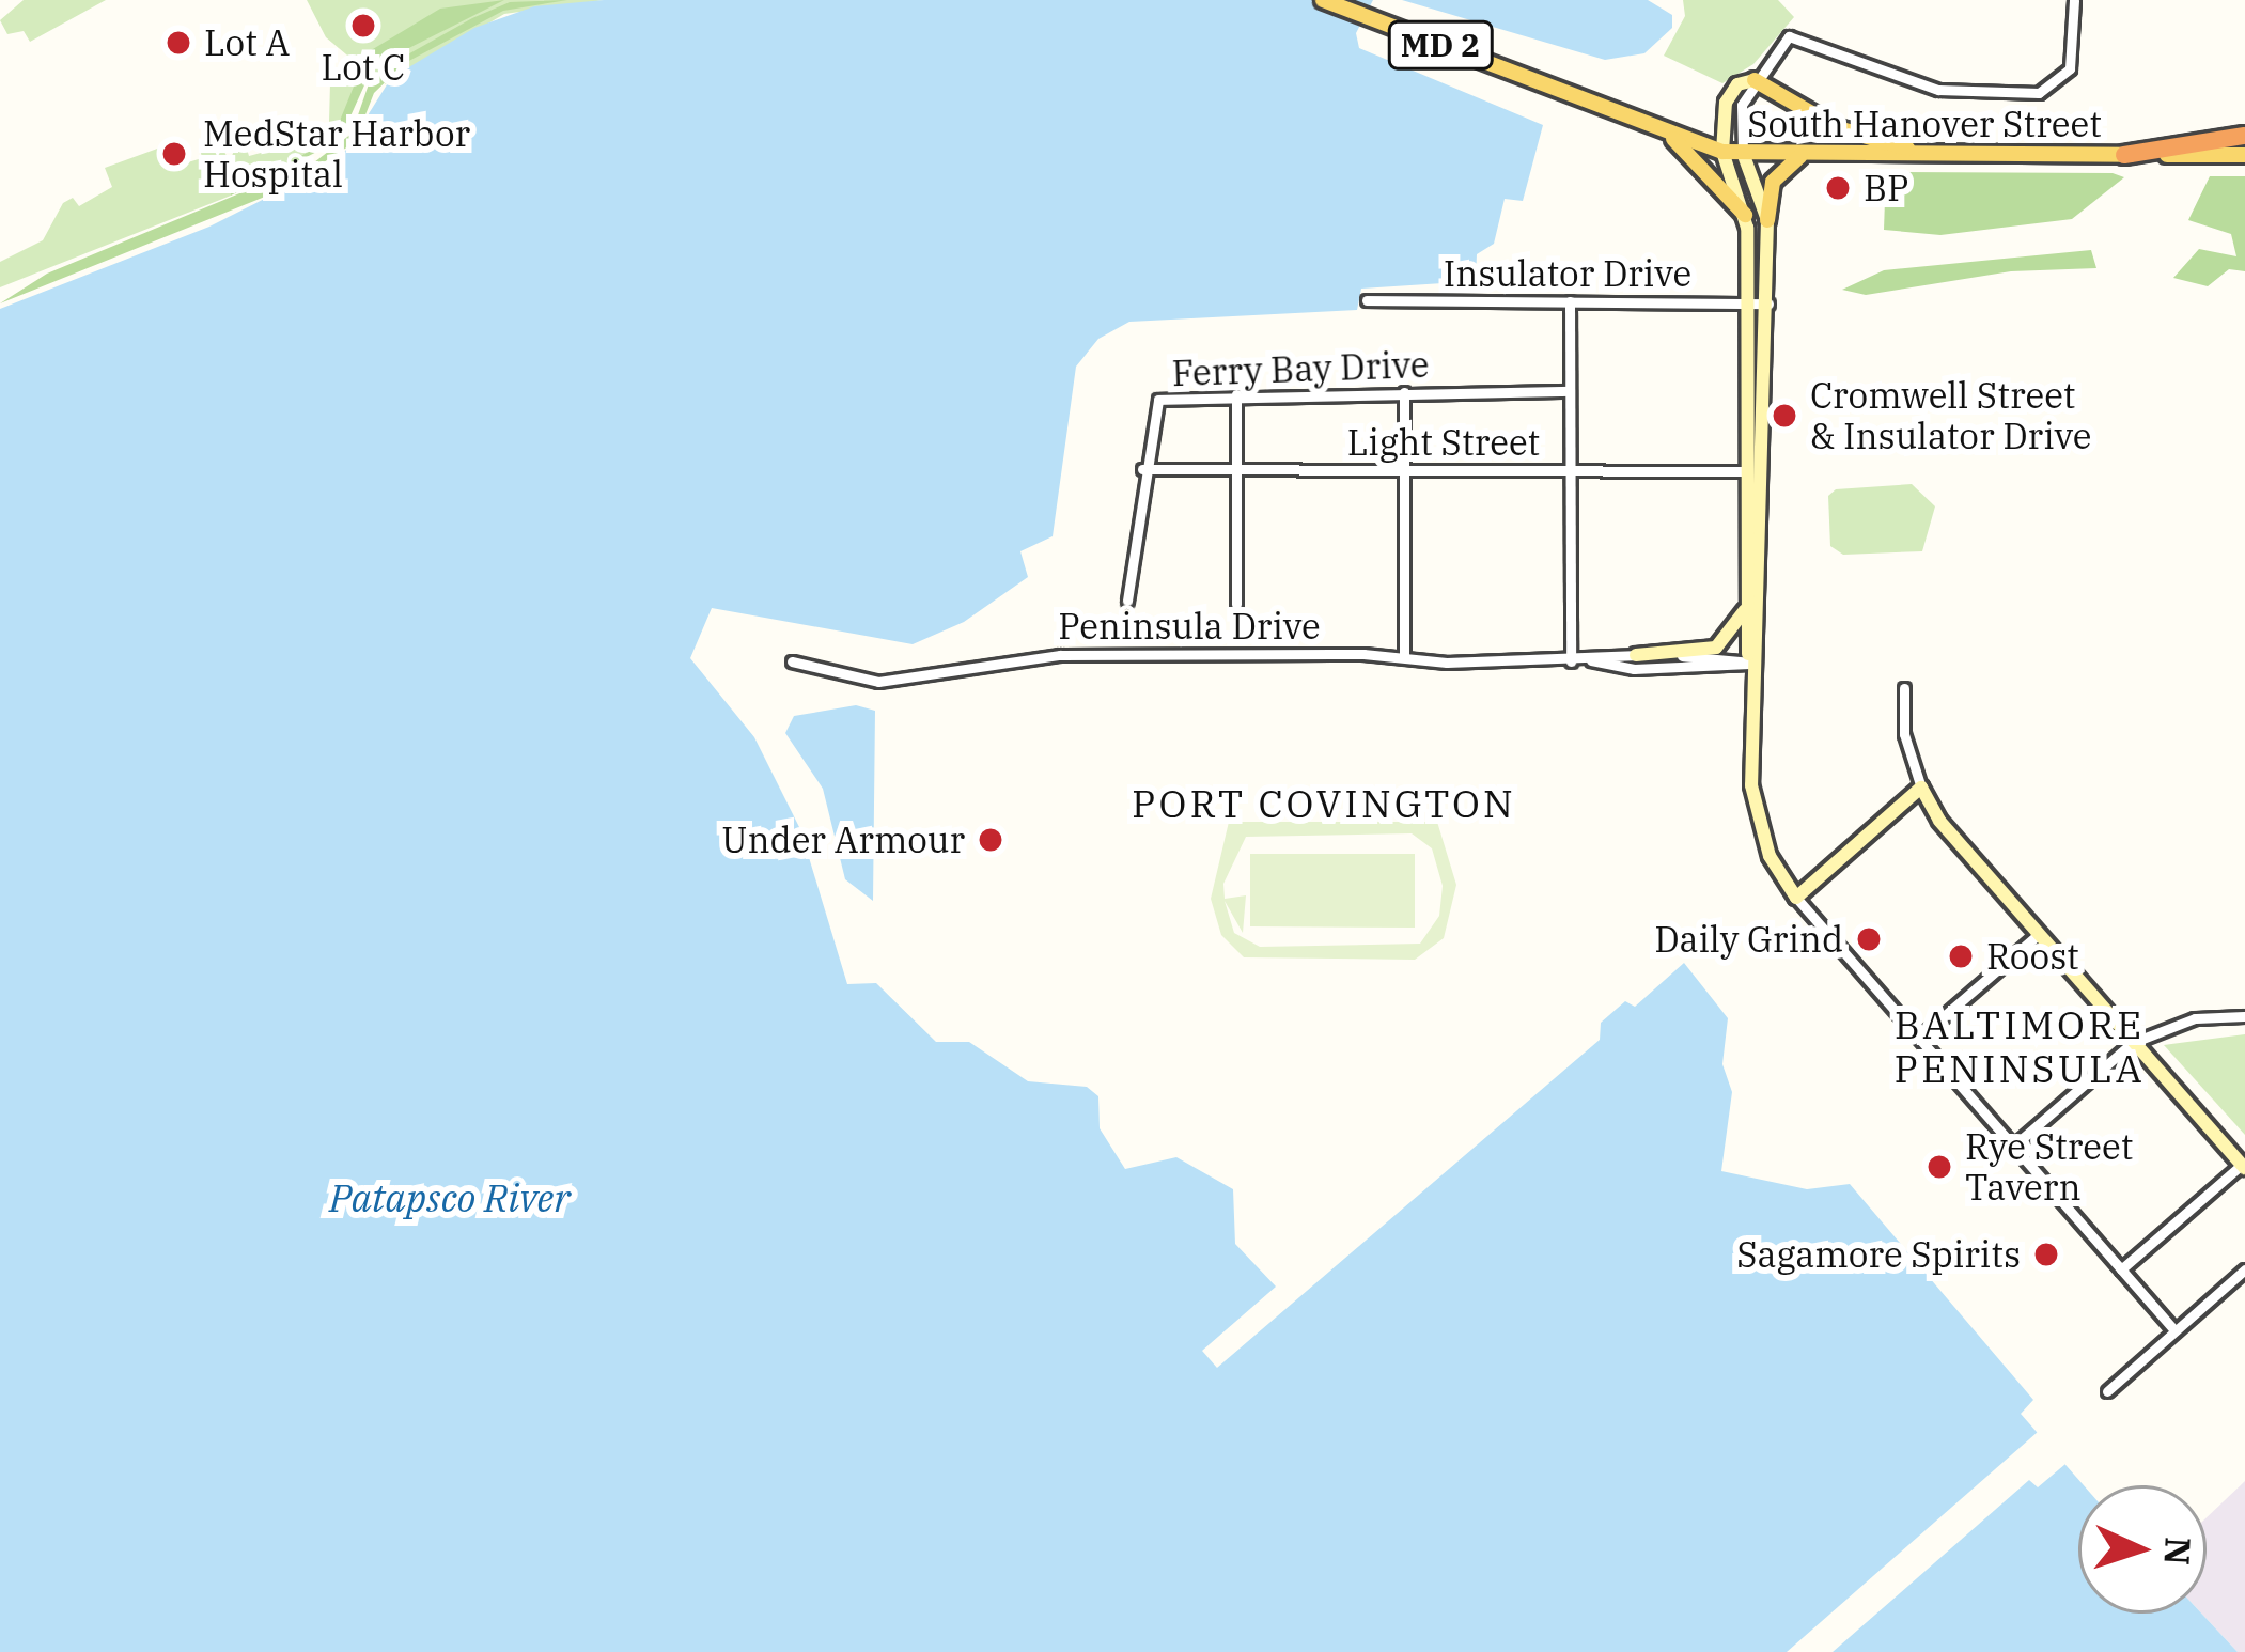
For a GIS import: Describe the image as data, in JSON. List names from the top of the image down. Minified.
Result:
{"streets":{"main road":["MD 2","South Hanover Street"],"street":["Insulator Drive","Ferry Bay Drive","Light Street","Peninsula Drive"]},"crossings":[["Ferry Bay Drive","Light Street"]],"districts":["PORT COVINGTON","BALTIMORE PENINSULA"],"water":["Patapsco River"],"places":["Lot C","Lot A","MedStar Harbor Hospital","BP","Cromwell Street & Insulator Drive","Under Armour","Daily Grind","Roost","Rye Street Tavern","Sagamore Spirits"],"north":"right"}
